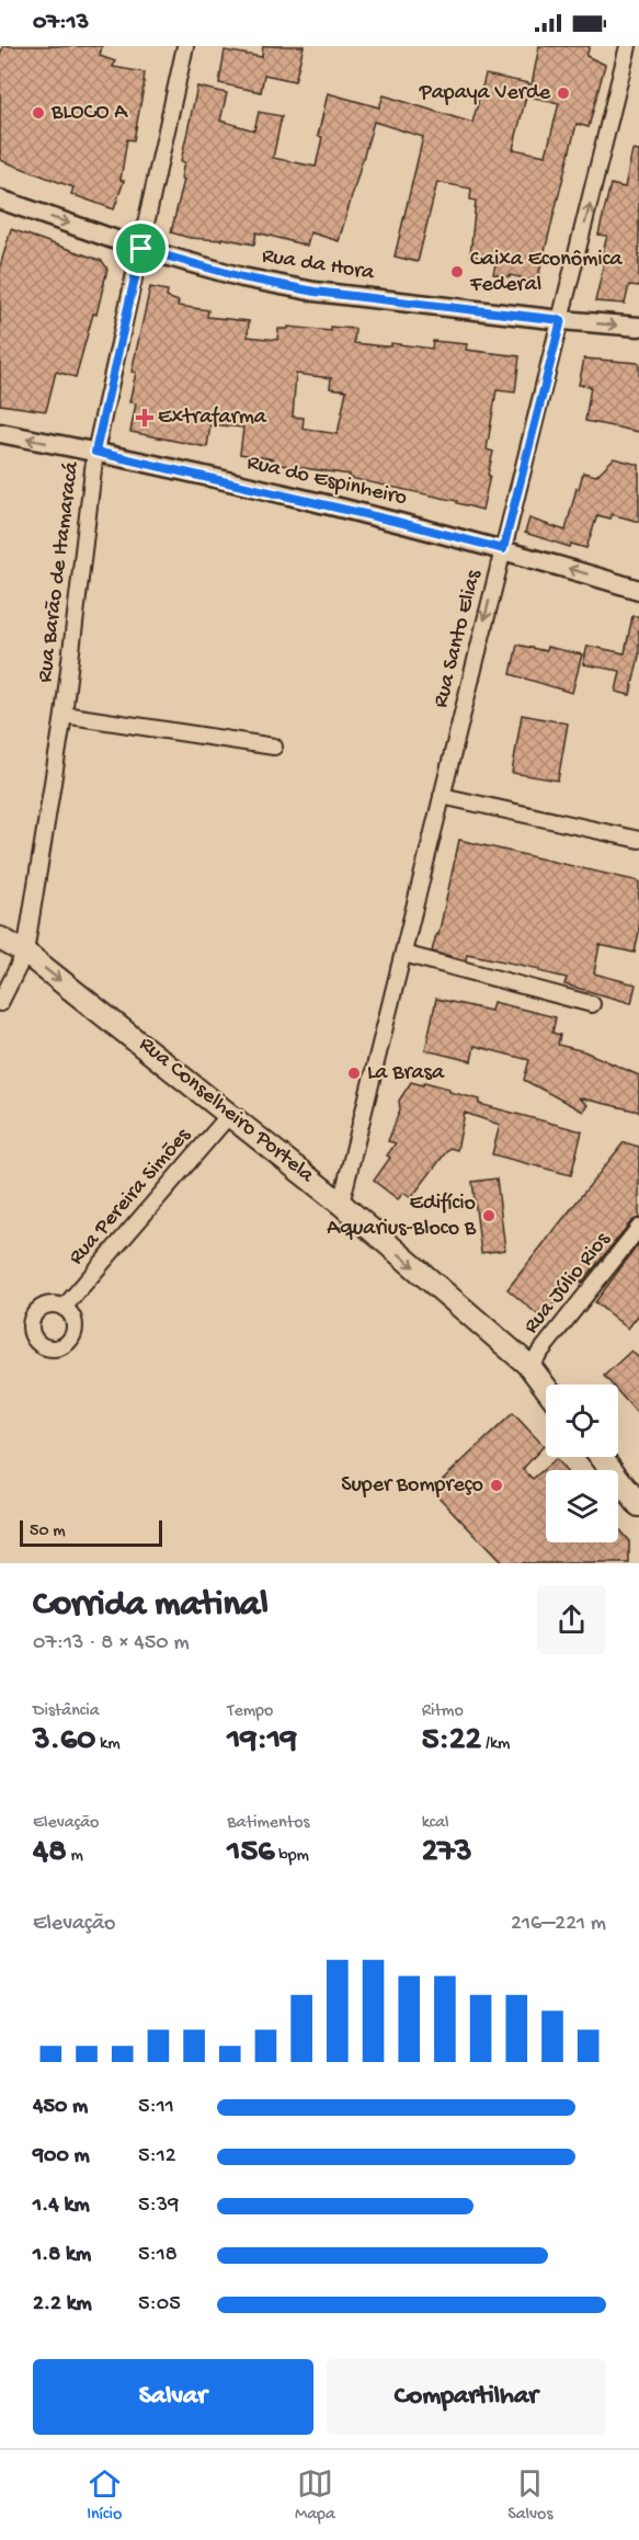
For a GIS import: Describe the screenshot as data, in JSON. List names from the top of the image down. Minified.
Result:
{"streets":{"main road":["Rua Conselheiro Portela"],"street":["Rua da Hora","Rua do Espinheiro","Rua Barão de Itamaracá","Rua Santo Elias","Rua Pereira Simões","Rua Júlio Rios"]},"crossings":[["Rua da Hora","Rua Barão de Itamaracá"],["Rua da Hora","Rua Santo Elias"],["Rua do Espinheiro","Rua Barão de Itamaracá"],["Rua do Espinheiro","Rua Santo Elias"],["Rua Barão de Itamaracá","Rua Conselheiro Portela"],["Rua Santo Elias","Rua Conselheiro Portela"],["Rua Conselheiro Portela","Rua Pereira Simões"],["Rua Conselheiro Portela","Rua Júlio Rios"]],"one_way":["Rua do Espinheiro","Rua Conselheiro Portela"],"places":{"other":["Papaya Verde","BLOCO A","Caixa Econômica Federal","La Brasa","Edifício Aquarius-Bloco B","Super Bompreço"],"health":["Extrafarma"]},"scale_bar":"50 m","page":{"status":"07:13","scale":"50 m","heading":["Corrida matinal","07:13 · 8 × 450 m"],"stats":[["Distância","3.60 km"],["Tempo","19:19"],["Ritmo","5:22 /km"],["Elevação","48 m"],["Batimentos","156 bpm"],["kcal","273"]],"chart":["Elevação","216–221 m"],"list":[{"name":"450 m","note":"5:11"},{"name":"900 m","note":"5:12"},{"name":"1.4 km","note":"5:39"},{"name":"1.8 km","note":"5:18"},{"name":"2.2 km","note":"5:05"}],"buttons":["Salvar","Compartilhar"],"tabs":["Início","Mapa","Salvos"]}}
